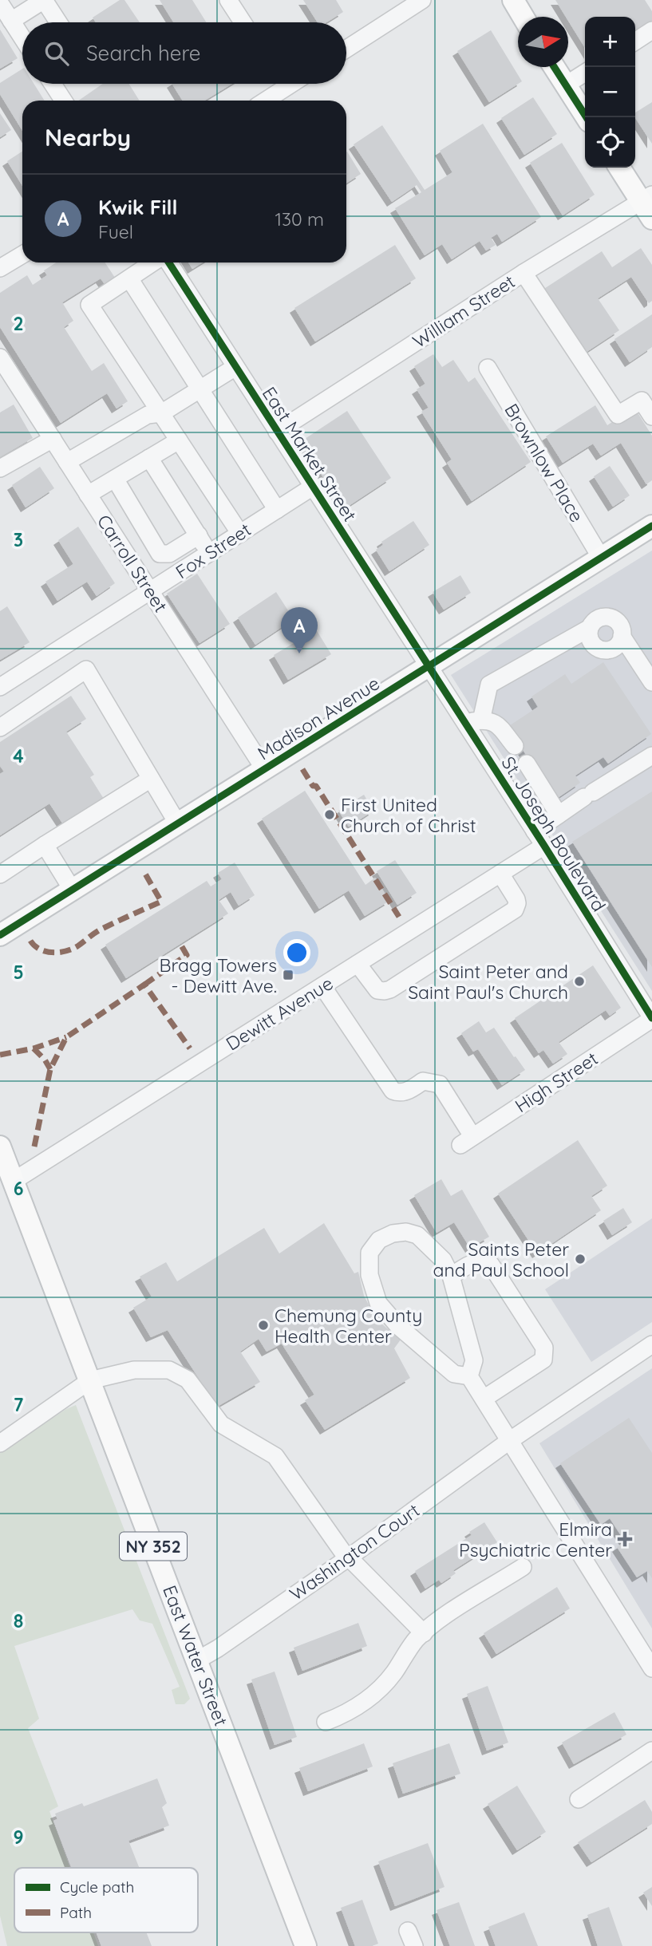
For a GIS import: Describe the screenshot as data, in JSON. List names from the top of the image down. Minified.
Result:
{"streets":{"main road":["Madison Avenue","NY 352","East Water Street"],"street":["William Street","East Market Street","Brownlow Place","Fox Street","Carroll Street","St. Joseph Boulevard","Dewitt Avenue","High Street","Washington Court"]},"crossings":[["William Street","East Market Street"],["East Market Street","Fox Street"],["East Market Street","Madison Avenue"],["East Market Street","St. Joseph Boulevard"],["Brownlow Place","Madison Avenue"],["Fox Street","Carroll Street"],["Carroll Street","Madison Avenue"],["Madison Avenue","St. Joseph Boulevard"],["St. Joseph Boulevard","Dewitt Avenue"],["St. Joseph Boulevard","High Street"],["Dewitt Avenue","High Street"],["Dewitt Avenue","East Water Street"],["Washington Court","East Water Street"]],"places":{"other":["First United Church of Christ","Saint Peter and Saint Paul's Church","Saints Peter and Paul School","Chemung County Health Center"],"transit":["Bragg Towers - Dewitt Ave."],"health":["Elmira Psychiatric Center"]},"legend":["Cycle path","Path"],"north":"right","page":{"map_buttons":["+","−"],"search":"Search here","heading":"Nearby","list":[{"mark":"A","name":"Kwik Fill","note":"Fuel","value":"130 m"}],"pins":"A"},"grid":{"rows":["2","3","4","5","6","7","8","9"]}}
